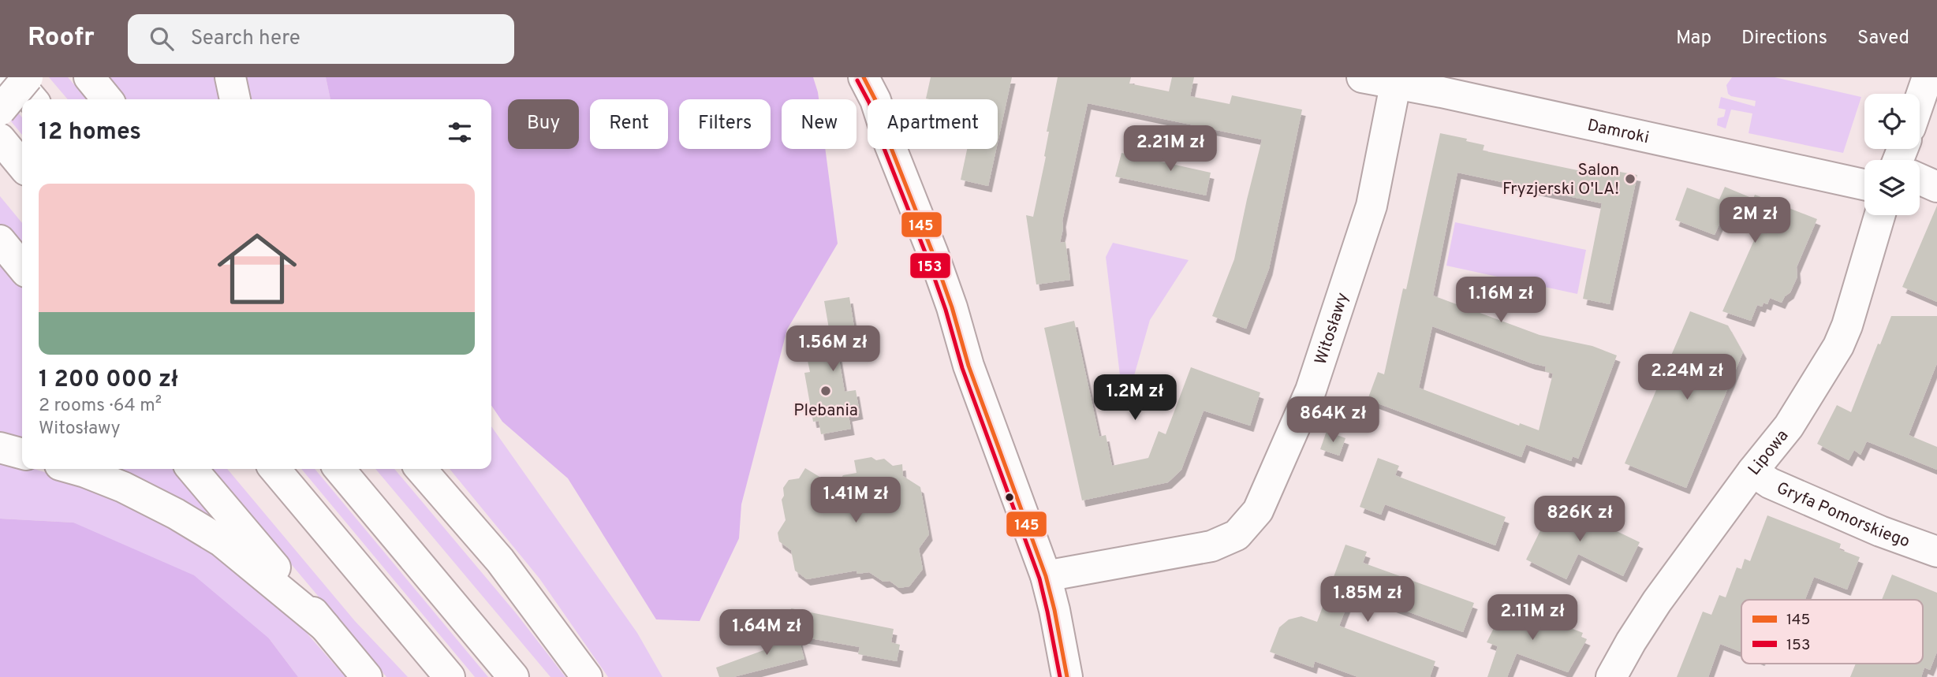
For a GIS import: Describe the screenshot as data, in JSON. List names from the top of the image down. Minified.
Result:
{"streets":{"main road":["Damroki","Witosławy","Lipowa","Gryfa Pomorskiego"]},"crossings":[["Damroki","Witosławy"],["Lipowa","Gryfa Pomorskiego"]],"places":["Salon Fryzjerski O'LA!","Plebania"],"lines":["transit line 145","transit line 153"],"legend":["145","153"],"page":{"header":"Roofr","search":"Search here","nav":["Map","Directions","Saved"],"chip":["Buy","Rent","Filters","New","Apartment"],"heading":"12 homes","price":["2.21M zł","2M zł","1.16M zł","1.56M zł","2.24M zł","1.2M zł","864K zł","1.41M zł","826K zł","1.85M zł","2.11M zł","1.64M zł"],"list":[{"name":"1 200 000 zł","note":"2 rooms · 64 m² · Witosławy"}]}}
